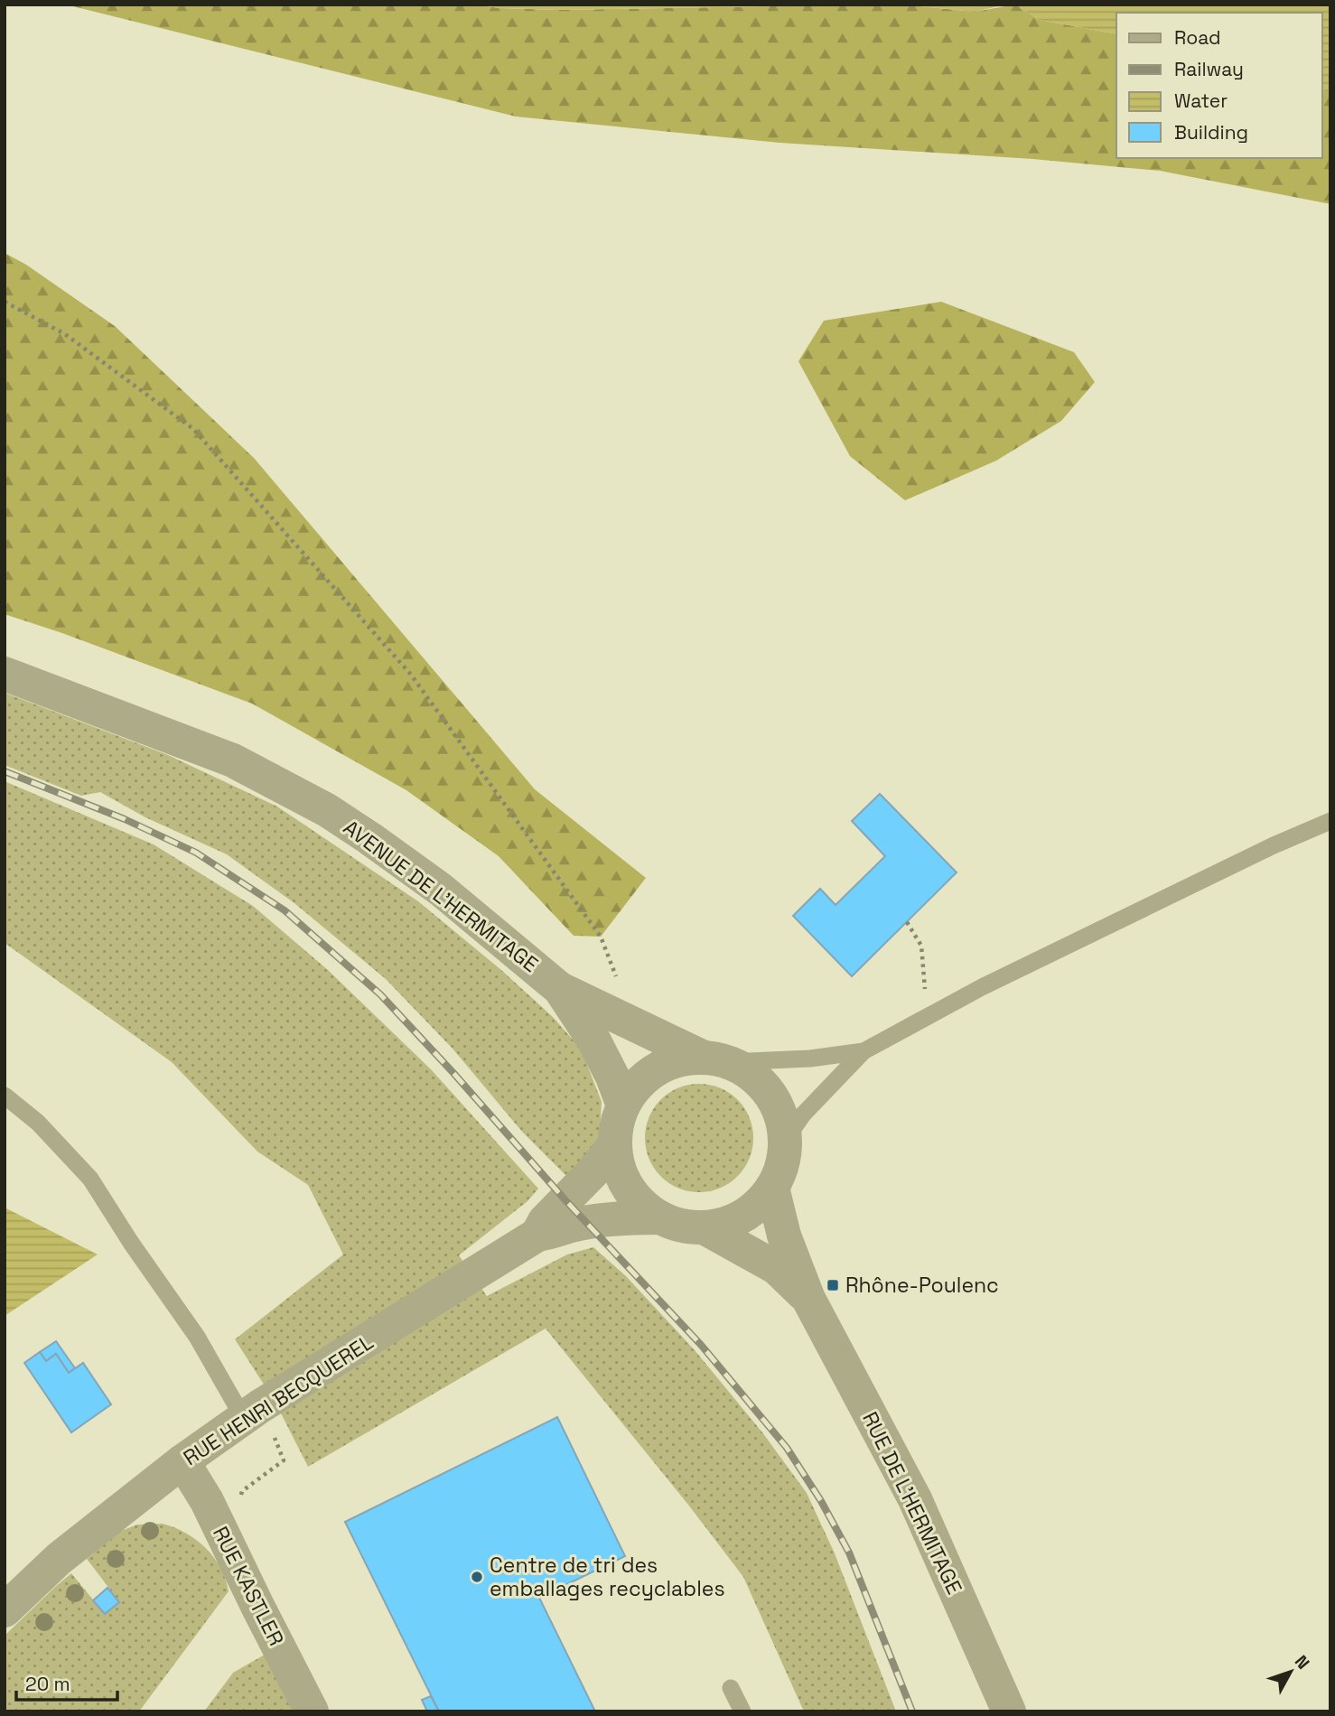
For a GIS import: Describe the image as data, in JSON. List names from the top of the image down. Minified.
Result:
{"streets":{"street":["AVENUE DE L'HERMITAGE","RUE HENRI BECQUEREL","RUE DE L'HERMITAGE","RUE KASTLER"]},"crossings":[["AVENUE DE L'HERMITAGE","RUE HENRI BECQUEREL"],["AVENUE DE L'HERMITAGE","RUE DE L'HERMITAGE"],["RUE HENRI BECQUEREL","RUE DE L'HERMITAGE"],["RUE HENRI BECQUEREL","RUE KASTLER"]],"places":{"transit":["Rhône-Poulenc"],"other":["Centre de tri des emballages recyclables"]},"legend":["Road","Railway","Water","Building"],"scale_bar":"20 m","north":"top right"}
